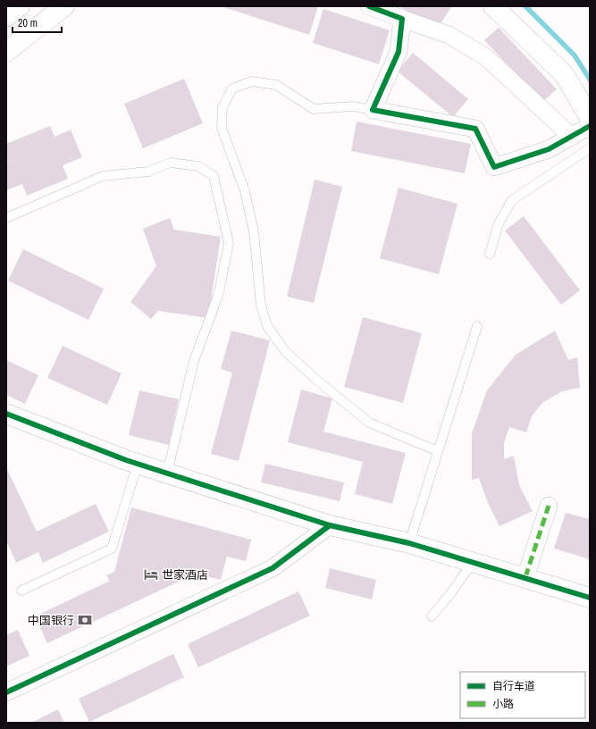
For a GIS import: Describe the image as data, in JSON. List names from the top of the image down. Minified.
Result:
{"places":{"hotel":["世家酒店"],"bank":["中国银行"]},"legend":["自行车道","小路"],"scale_bar":"20 m"}
